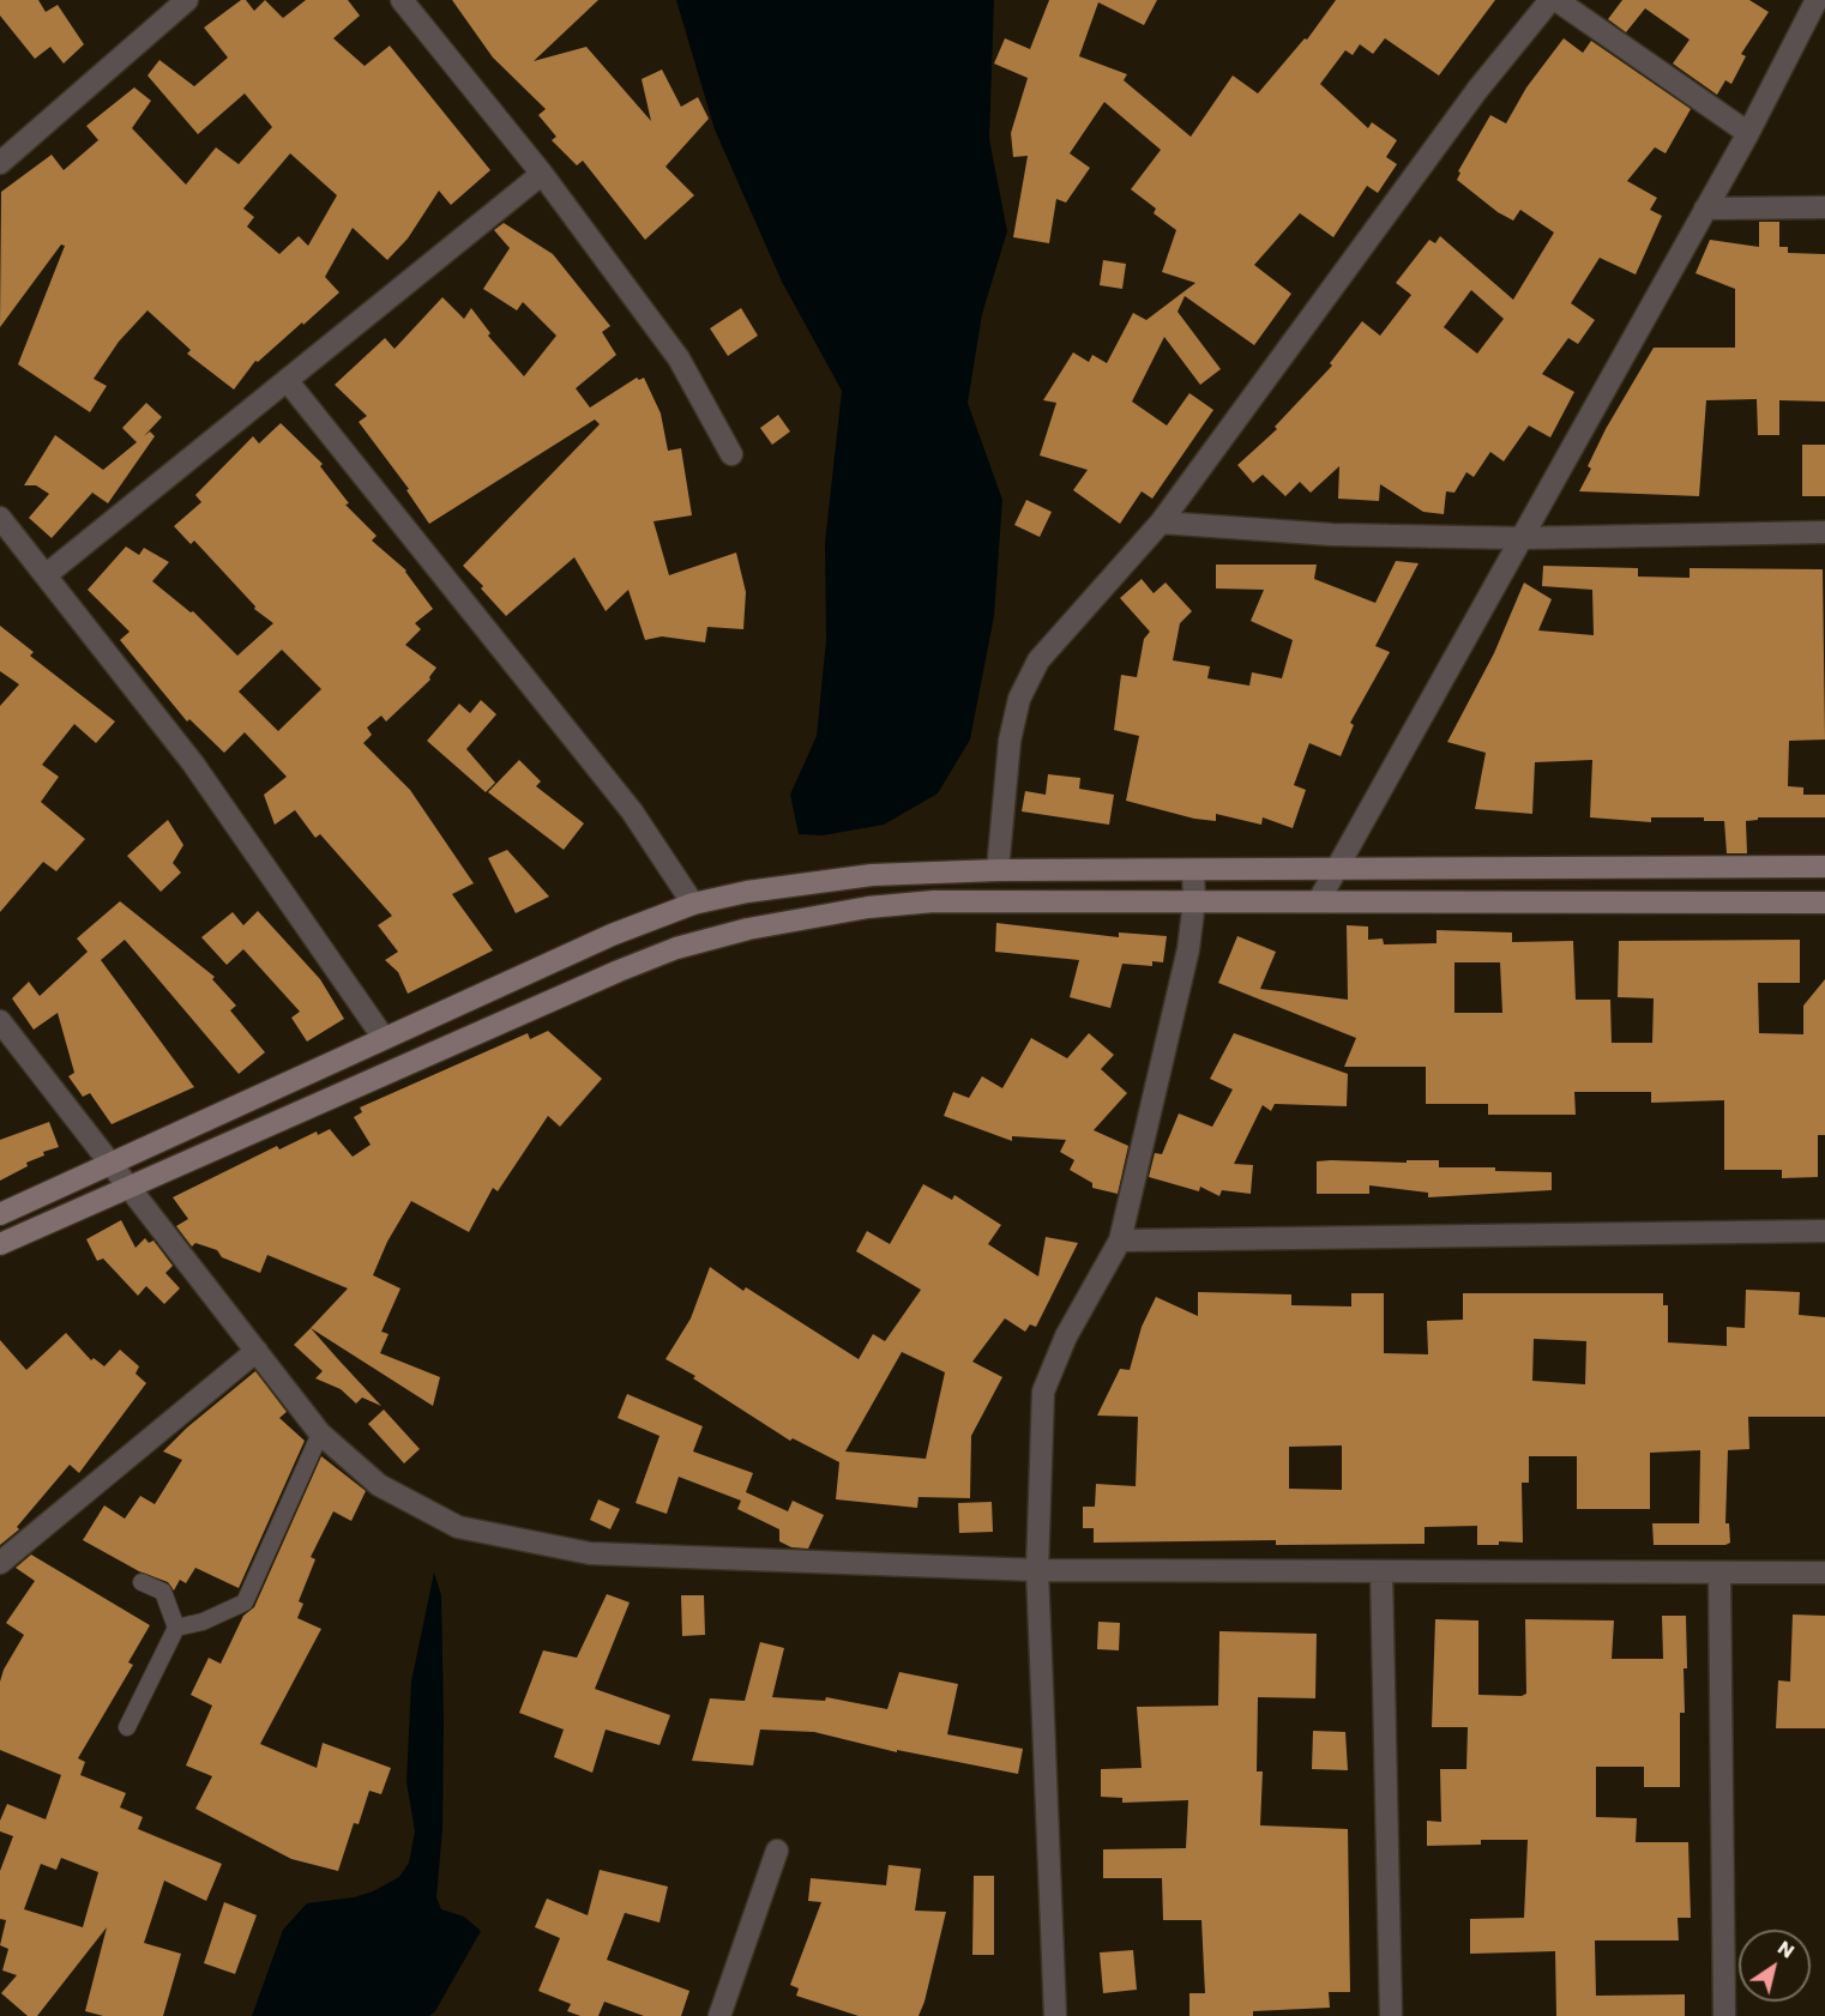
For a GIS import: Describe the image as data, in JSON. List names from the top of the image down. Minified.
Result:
{"north":"top right"}
